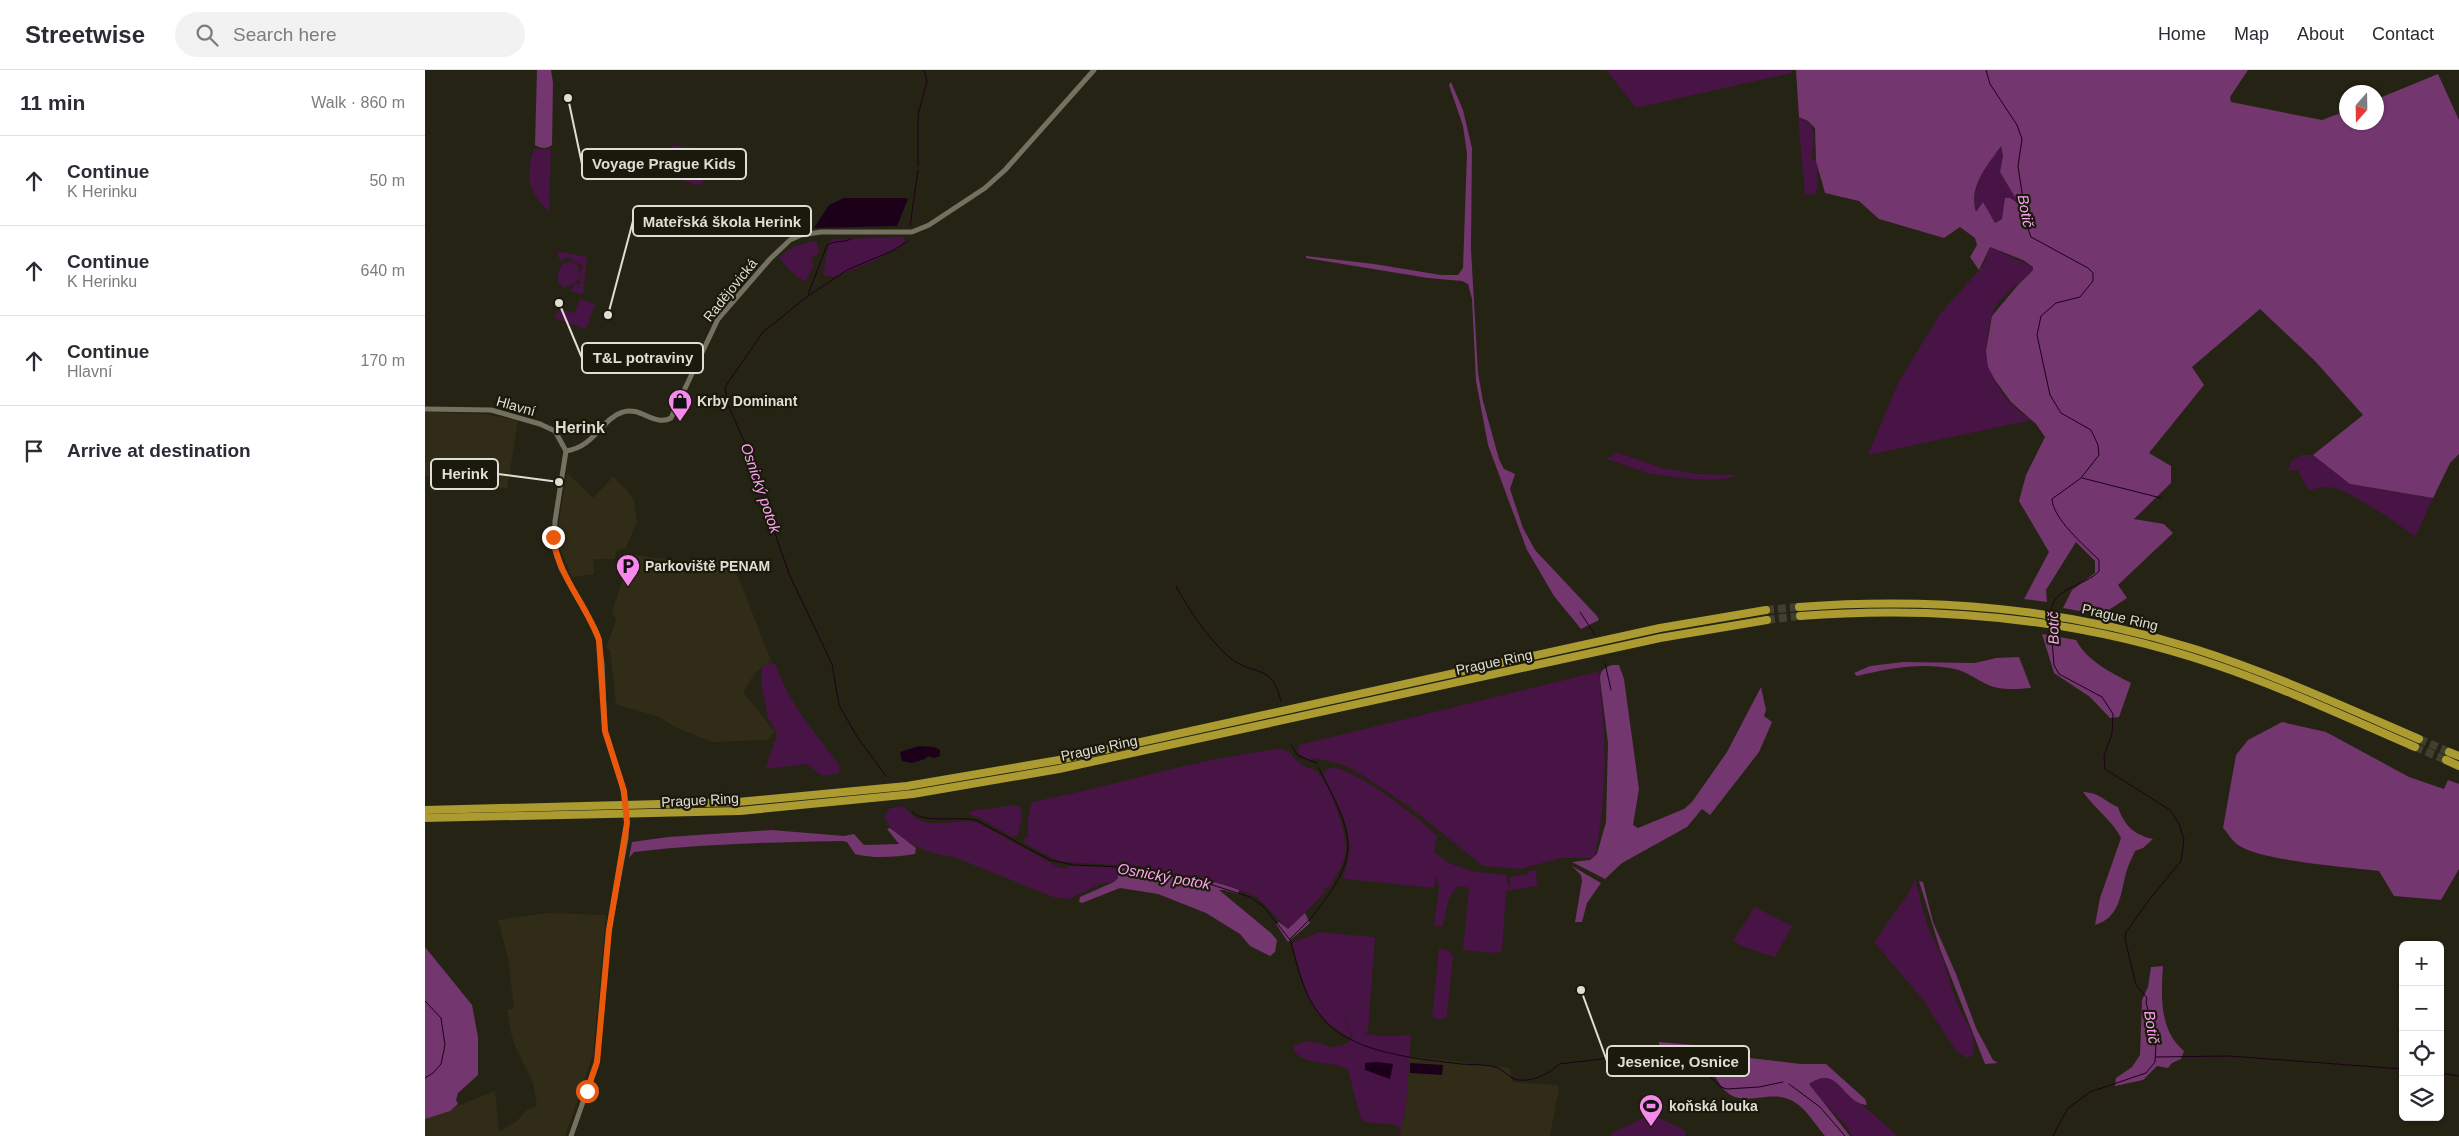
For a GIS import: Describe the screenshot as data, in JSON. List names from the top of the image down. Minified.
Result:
{"streets":{"highway":["Prague Ring"],"street":["Radějovická","Hlavní"]},"crossings":[["Radějovická","Hlavní"]],"districts":["Herink"],"water":["Botič","Osnický potok"],"places":{"other":["Voyage Prague Kids","T&L potraviny","Mateřská škola Herink","Herink","Jesenice, Osnice"],"shop":["Krby Dominant"],"parking":["Parkoviště PENAM"],"sports":["koňská louka"]},"north":"bottom","page":{"header":"Streetwise","search":"Search here","nav":["Home","Map","About","Contact"],"heading":["11 min","Walk · 860 m"],"list":[["Continue","K Herinku","50 m"],["Continue","K Herinku","640 m"],["Continue","Hlavní","170 m"],"Arrive at destination"],"map_buttons":["+","−"]}}
